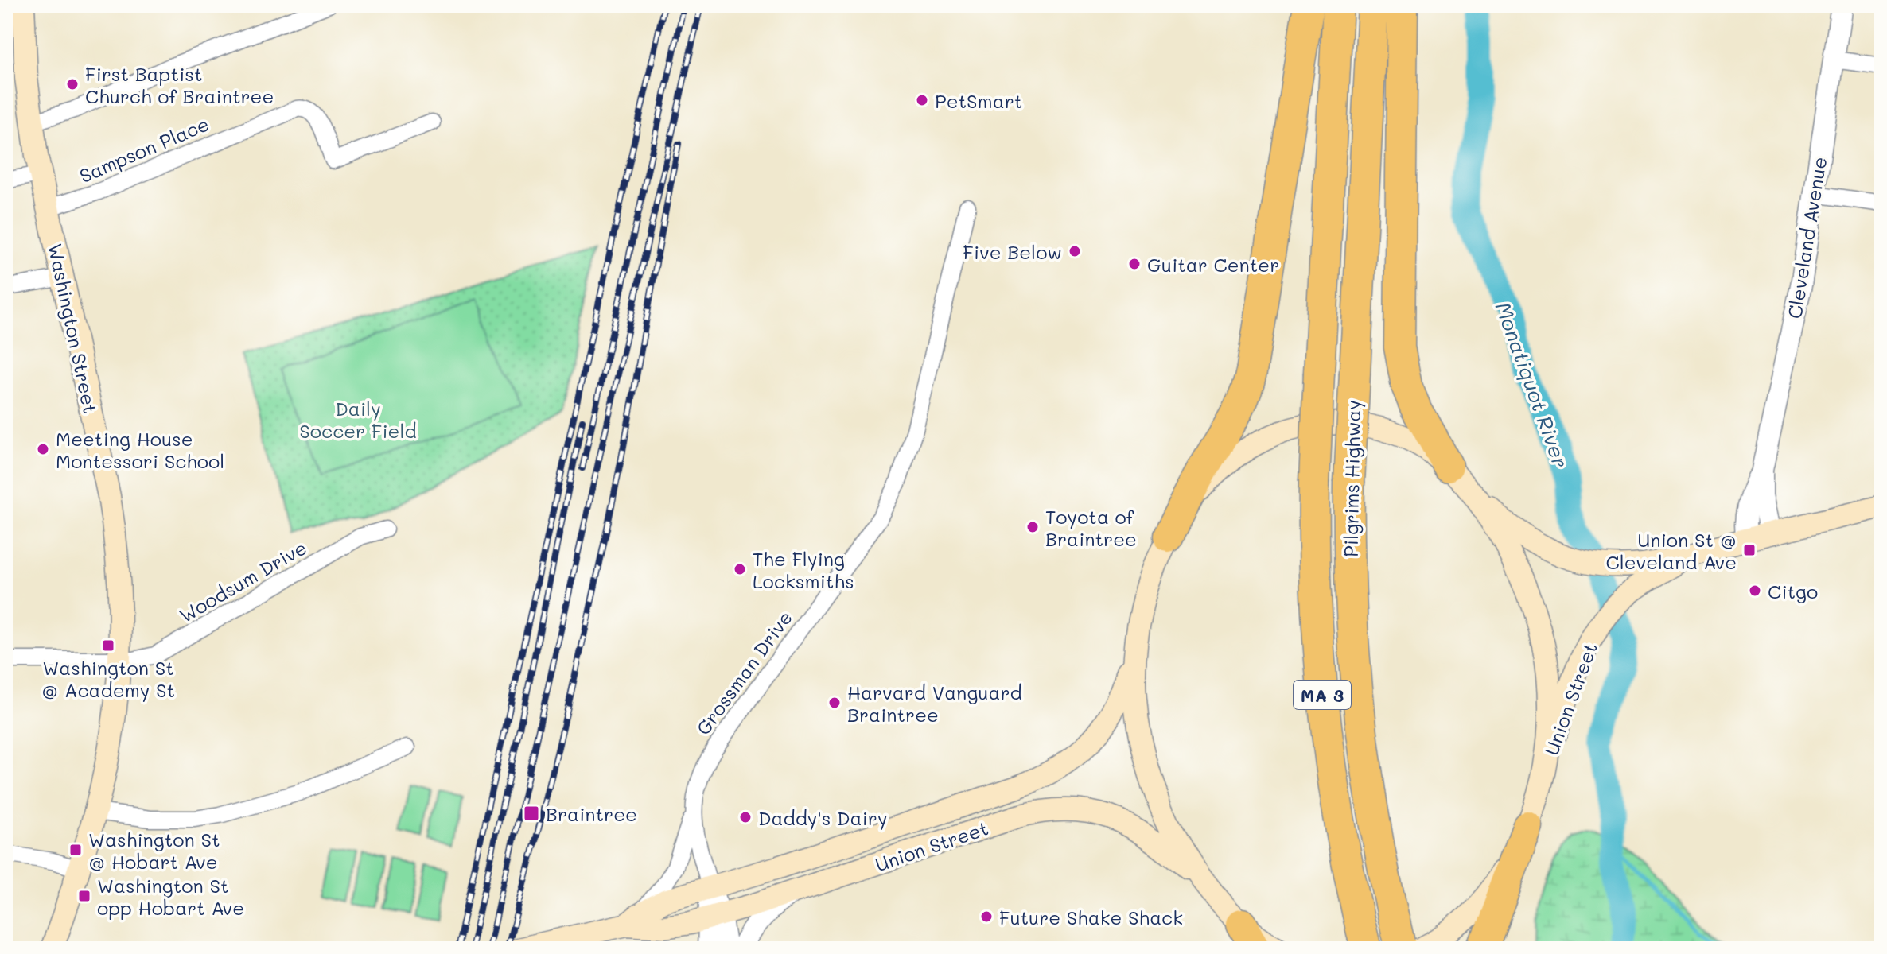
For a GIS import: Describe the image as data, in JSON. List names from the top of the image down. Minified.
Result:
{"streets":{"highway":["Pilgrims Highway","MA 3"],"main road":["Washington Street","Union Street"],"street":["Sampson Place","Cleveland Avenue","Woodsum Drive","Grossman Drive"]},"crossings":[["Sampson Place","Washington Street"],["Cleveland Avenue","Union Street"],["Washington Street","Woodsum Drive"],["Grossman Drive","Union Street"]],"water":["Monatiquot River"],"parks":["Daily Soccer Field"],"places":{"other":["First Baptist Church of Braintree","PetSmart","Five Below","Guitar Center","Meeting House Montessori School","Toyota of Braintree","The Flying Locksmiths","Citgo","Harvard Vanguard Braintree","Daddy's Dairy","Future Shake Shack"],"transit":["Union St @ Cleveland Ave","Washington St @ Academy St","Braintree","Washington St @ Hobart Ave","Washington St opp Hobart Ave"]}}
